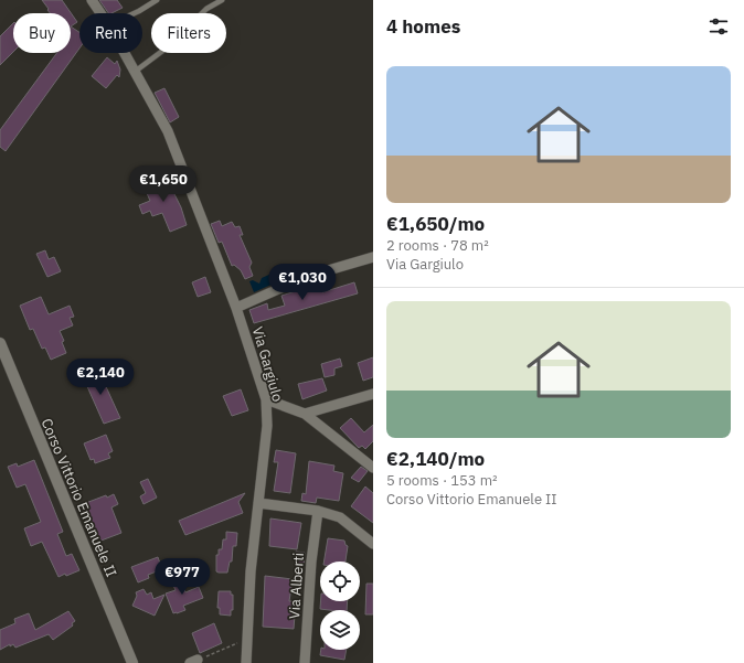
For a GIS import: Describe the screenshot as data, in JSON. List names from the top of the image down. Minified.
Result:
{"streets":{"street":["Via Gargiulo","Corso Vittorio Emanuele II","Via Alberti"]},"page":{"heading":"4 homes","chip":["Buy","Rent","Filters"],"list":[{"name":"€1,650/mo","note":"2 rooms · 78 m² · Via Gargiulo"},{"name":"€2,140/mo","note":"5 rooms · 153 m² · Corso Vittorio Emanuele II"}],"price":["€1,650","€1,030","€2,140","€977"]}}
